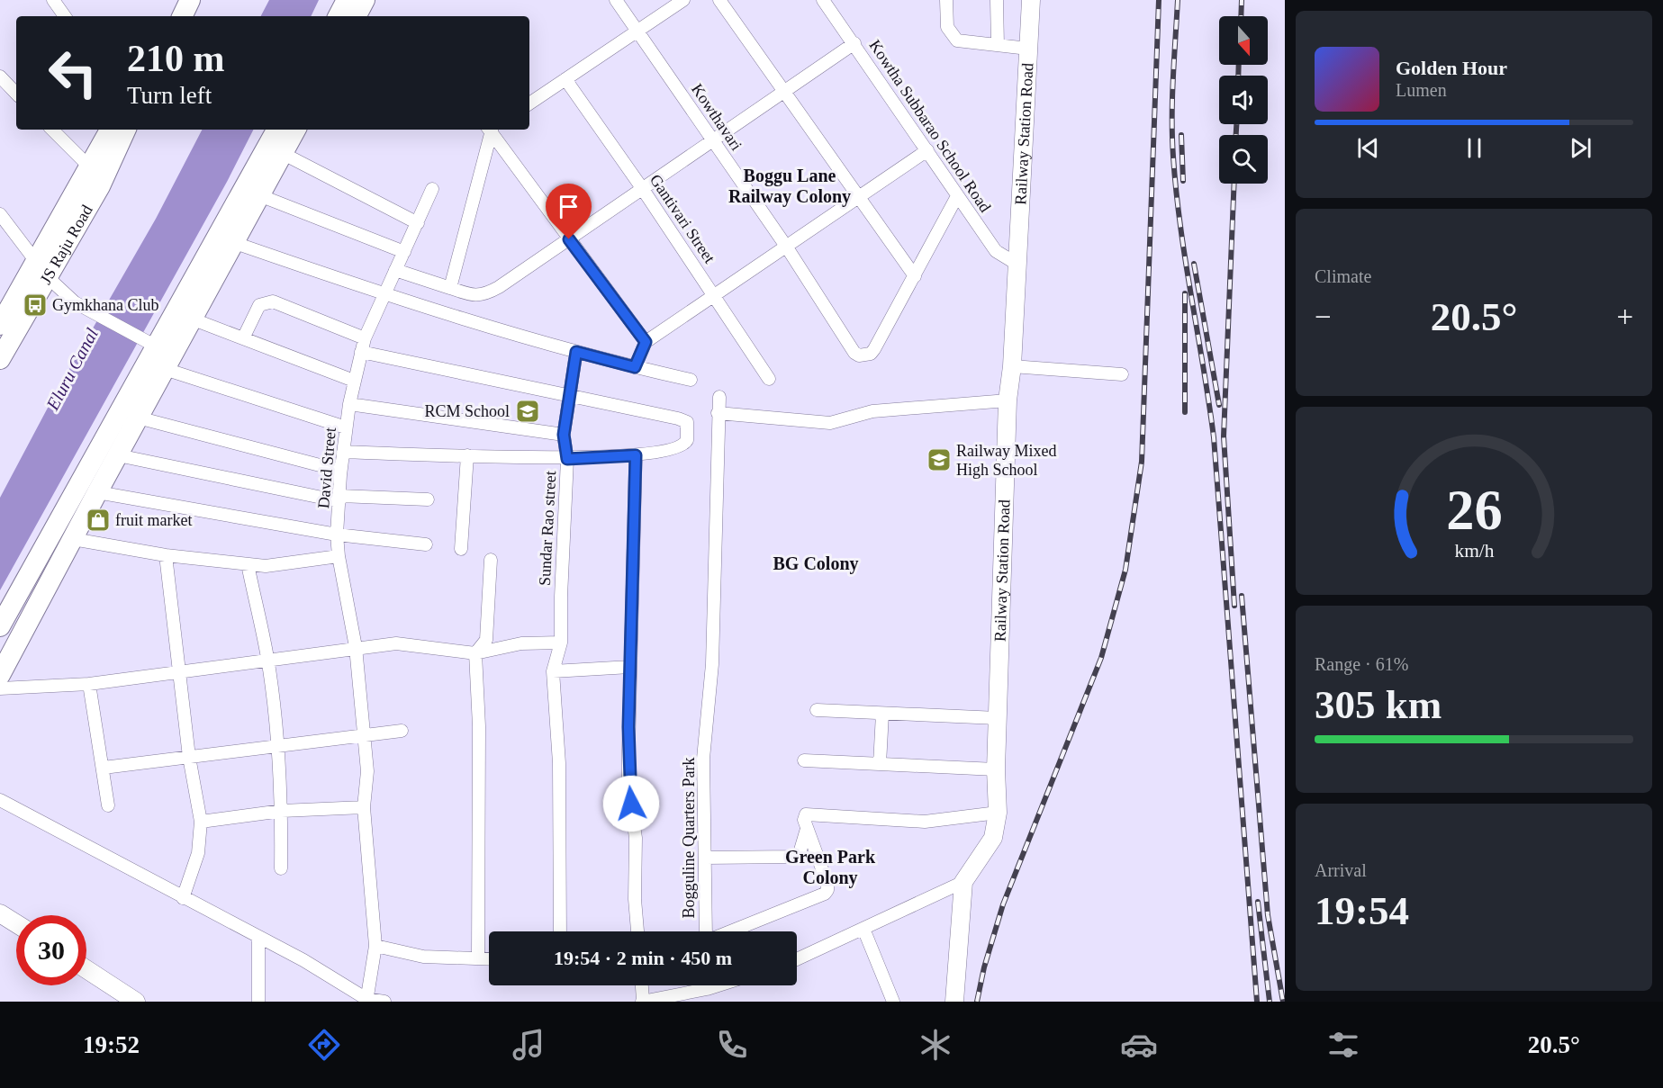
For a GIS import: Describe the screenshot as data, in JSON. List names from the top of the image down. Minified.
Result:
{"streets":{"main road":["JS Raju Road"],"street":["Kowthavari","Kowtha Subbarao School Road","Railway Station Road","Gantivari Street","David Street","Sundar Rao street","Bogguline Quarters Park"]},"crossings":[["Kowthavari","Kowtha Subbarao School Road"],["Kowtha Subbarao School Road","Railway Station Road"]],"districts":["Boggu Lane Railway Colony","BG Colony","Green Park Colony"],"water":["Eluru Canal"],"places":{"bus stop":["Gymkhana Club"],"school or university":["RCM School","Railway Mixed High School"],"shop":["fruit market"]},"north":"bottom","page":{"turn":["210 m","Turn left"],"song":["Golden Hour","Lumen"],"tile":["Climate",["Range · 61%","305 km"],["Arrival","19:54"]],"heat":["−","20.5°","+"],"limit":"30","trip":"19:54 · 2 min · 450 m","tabs":["19:52","20.5°"],"gauge":["26","km/h"]}}
